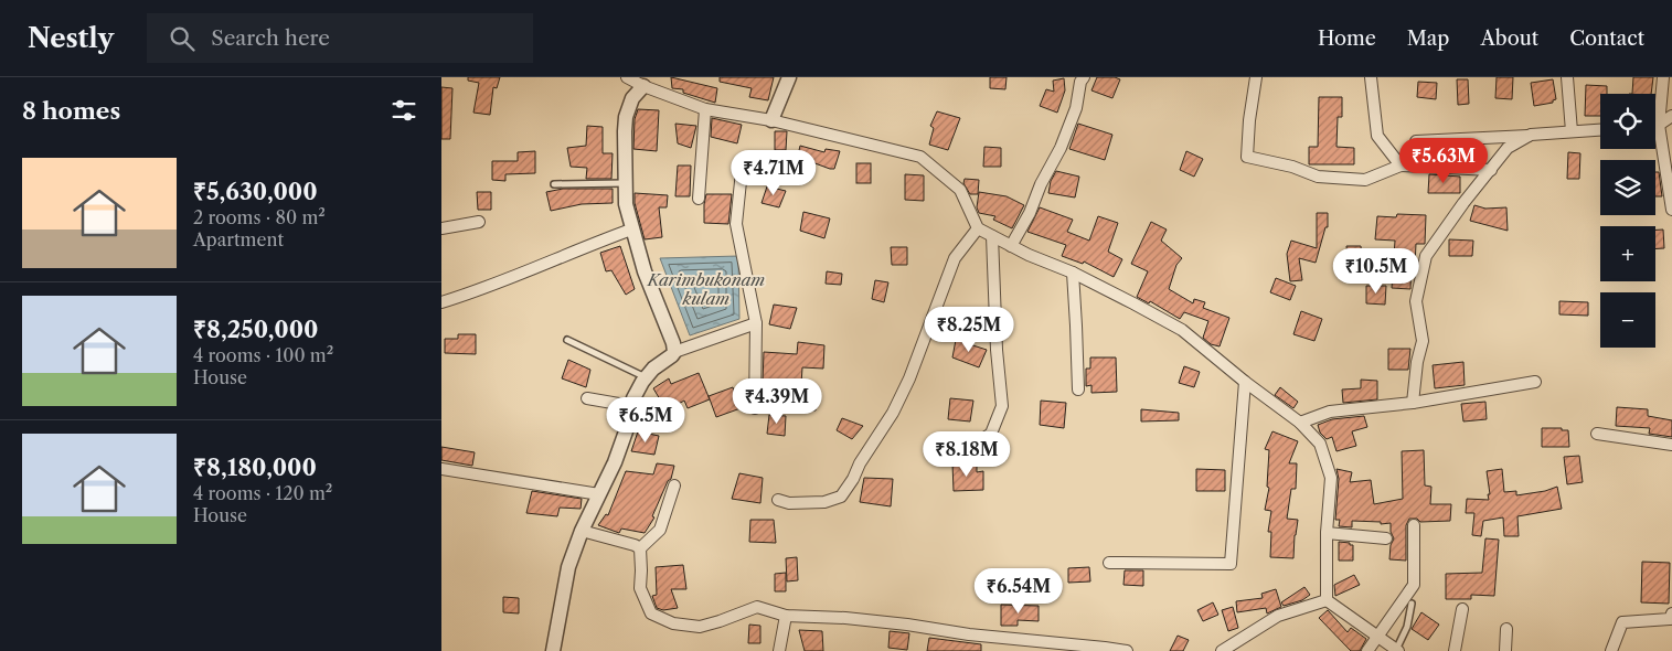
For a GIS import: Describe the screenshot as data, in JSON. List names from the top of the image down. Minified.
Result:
{"water":["Karimbukonam kulam"],"page":{"header":"Nestly","search":"Search here","nav":["Home","Map","About","Contact"],"heading":"8 homes","map_buttons":["+","−"],"price":["₹5.63M","₹4.71M","₹10.5M","₹8.25M","₹4.39M","₹6.5M","₹8.18M","₹6.54M"],"list":[{"name":"₹5,630,000","note":"2 rooms · 80 m² · Apartment"},{"name":"₹8,250,000","note":"4 rooms · 100 m² · House"},{"name":"₹8,180,000","note":"4 rooms · 120 m² · House"}]}}
